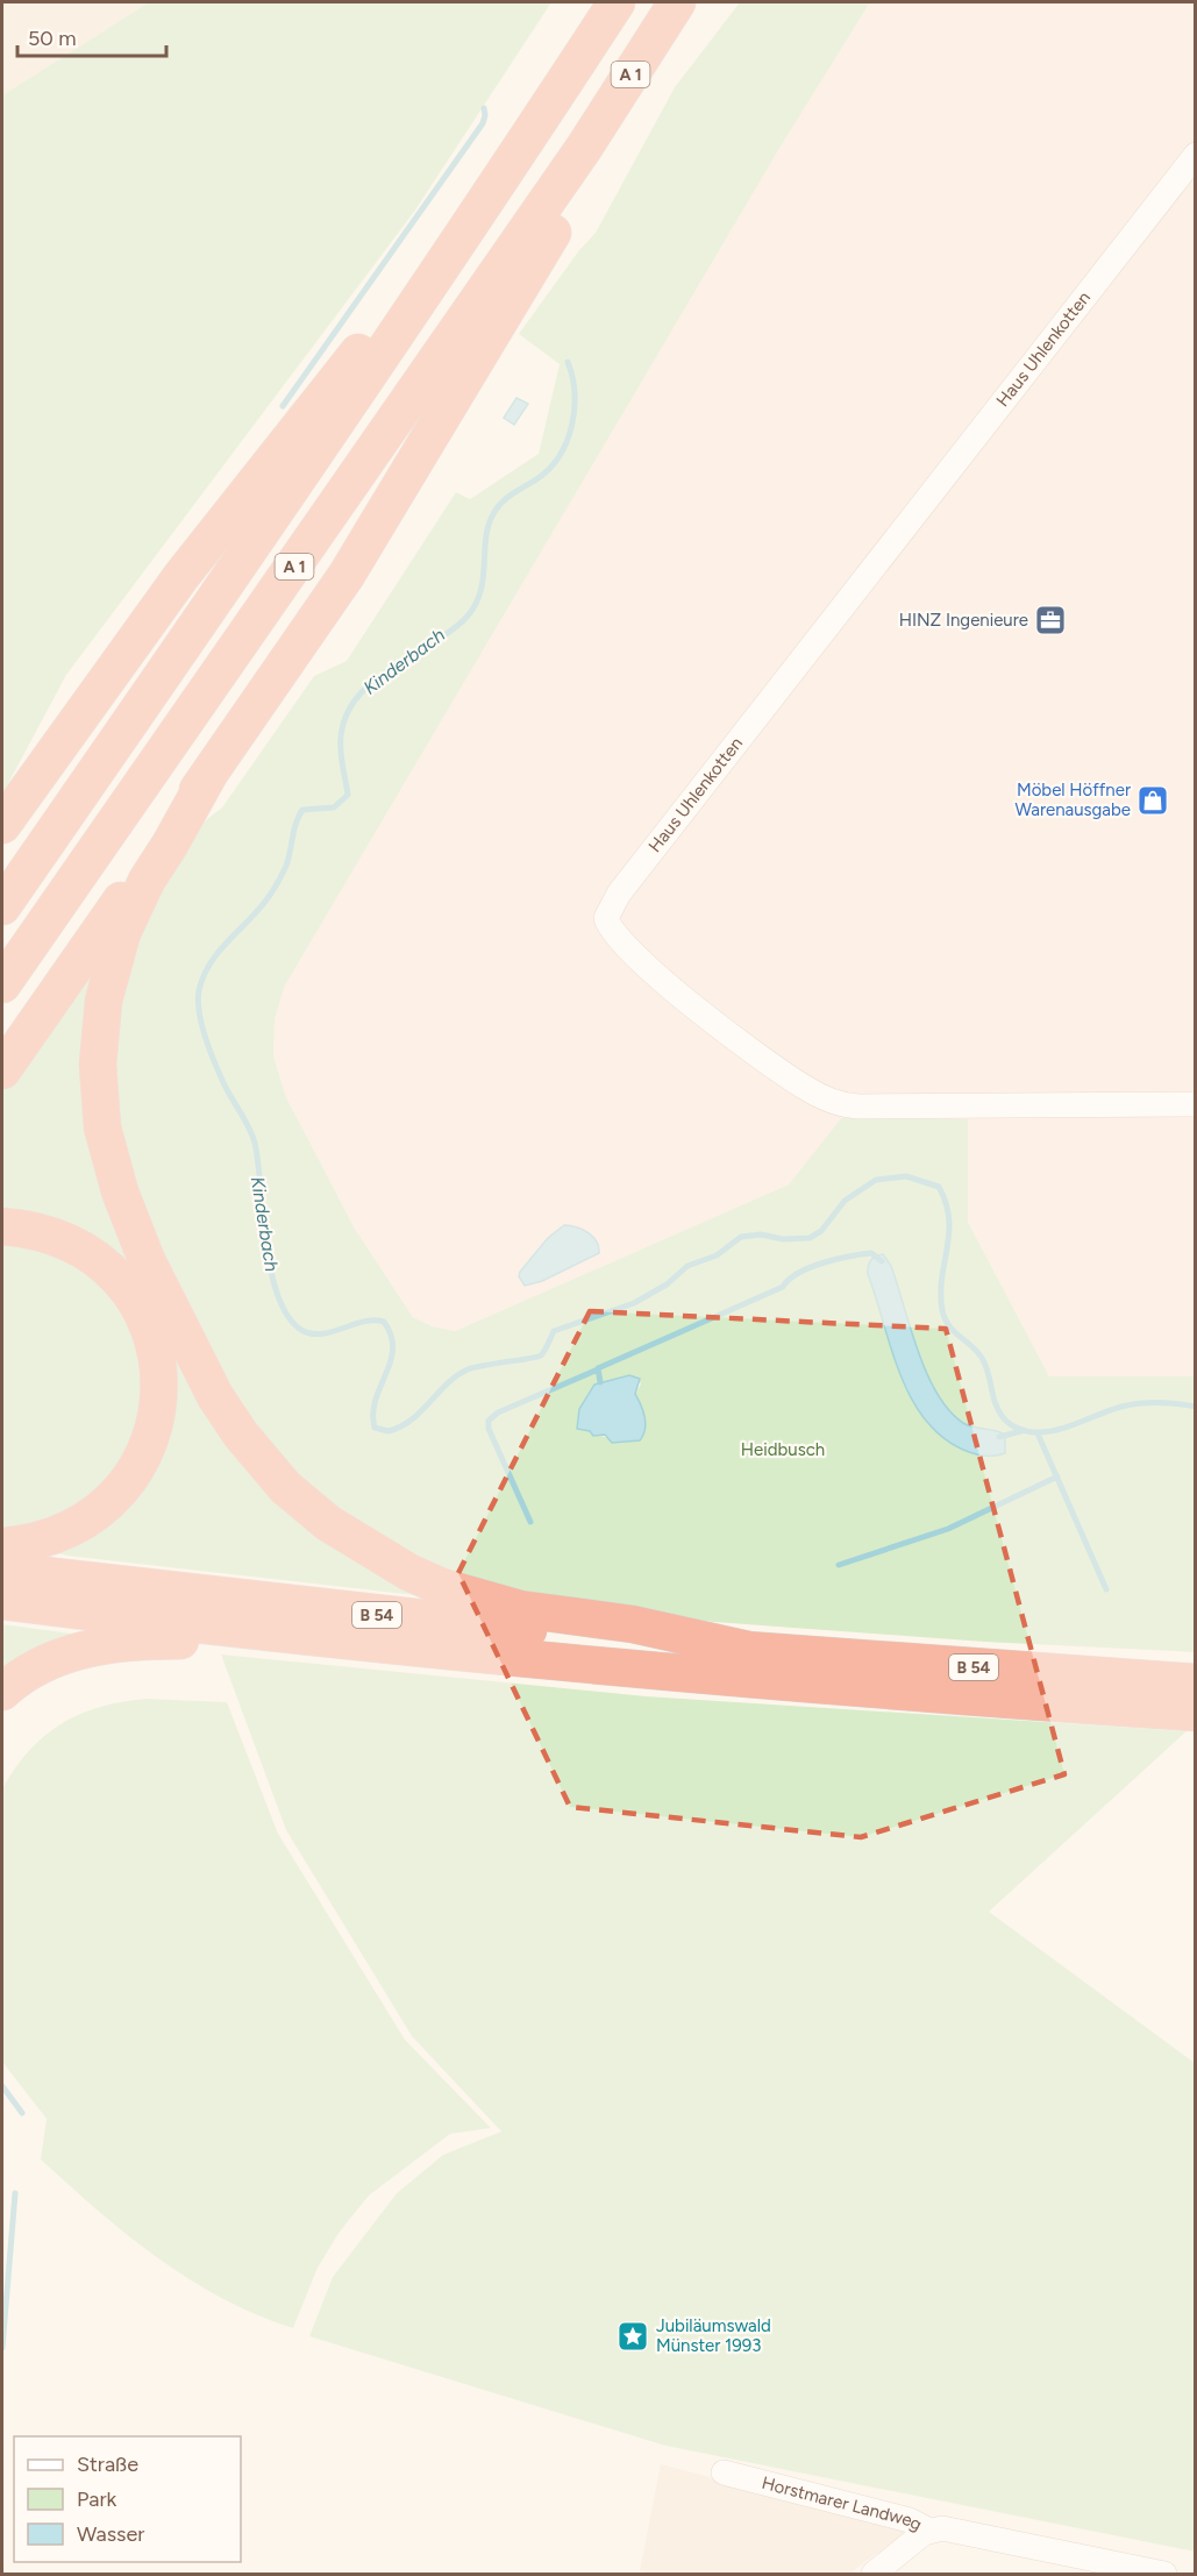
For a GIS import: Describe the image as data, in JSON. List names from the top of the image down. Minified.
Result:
{"streets":{"highway":["A 1","B 54"],"street":["Haus Uhlenkotten","Horstmarer Landweg"]},"water":["Kinderbach"],"parks":["Heidbusch"],"places":{"office":["HINZ Ingenieure"],"shop":["Möbel Höffner Warenausgabe"],"place":["Jubiläumswald Münster 1993"]},"legend":["Straße","Park","Wasser"],"scale_bar":"50 m"}
